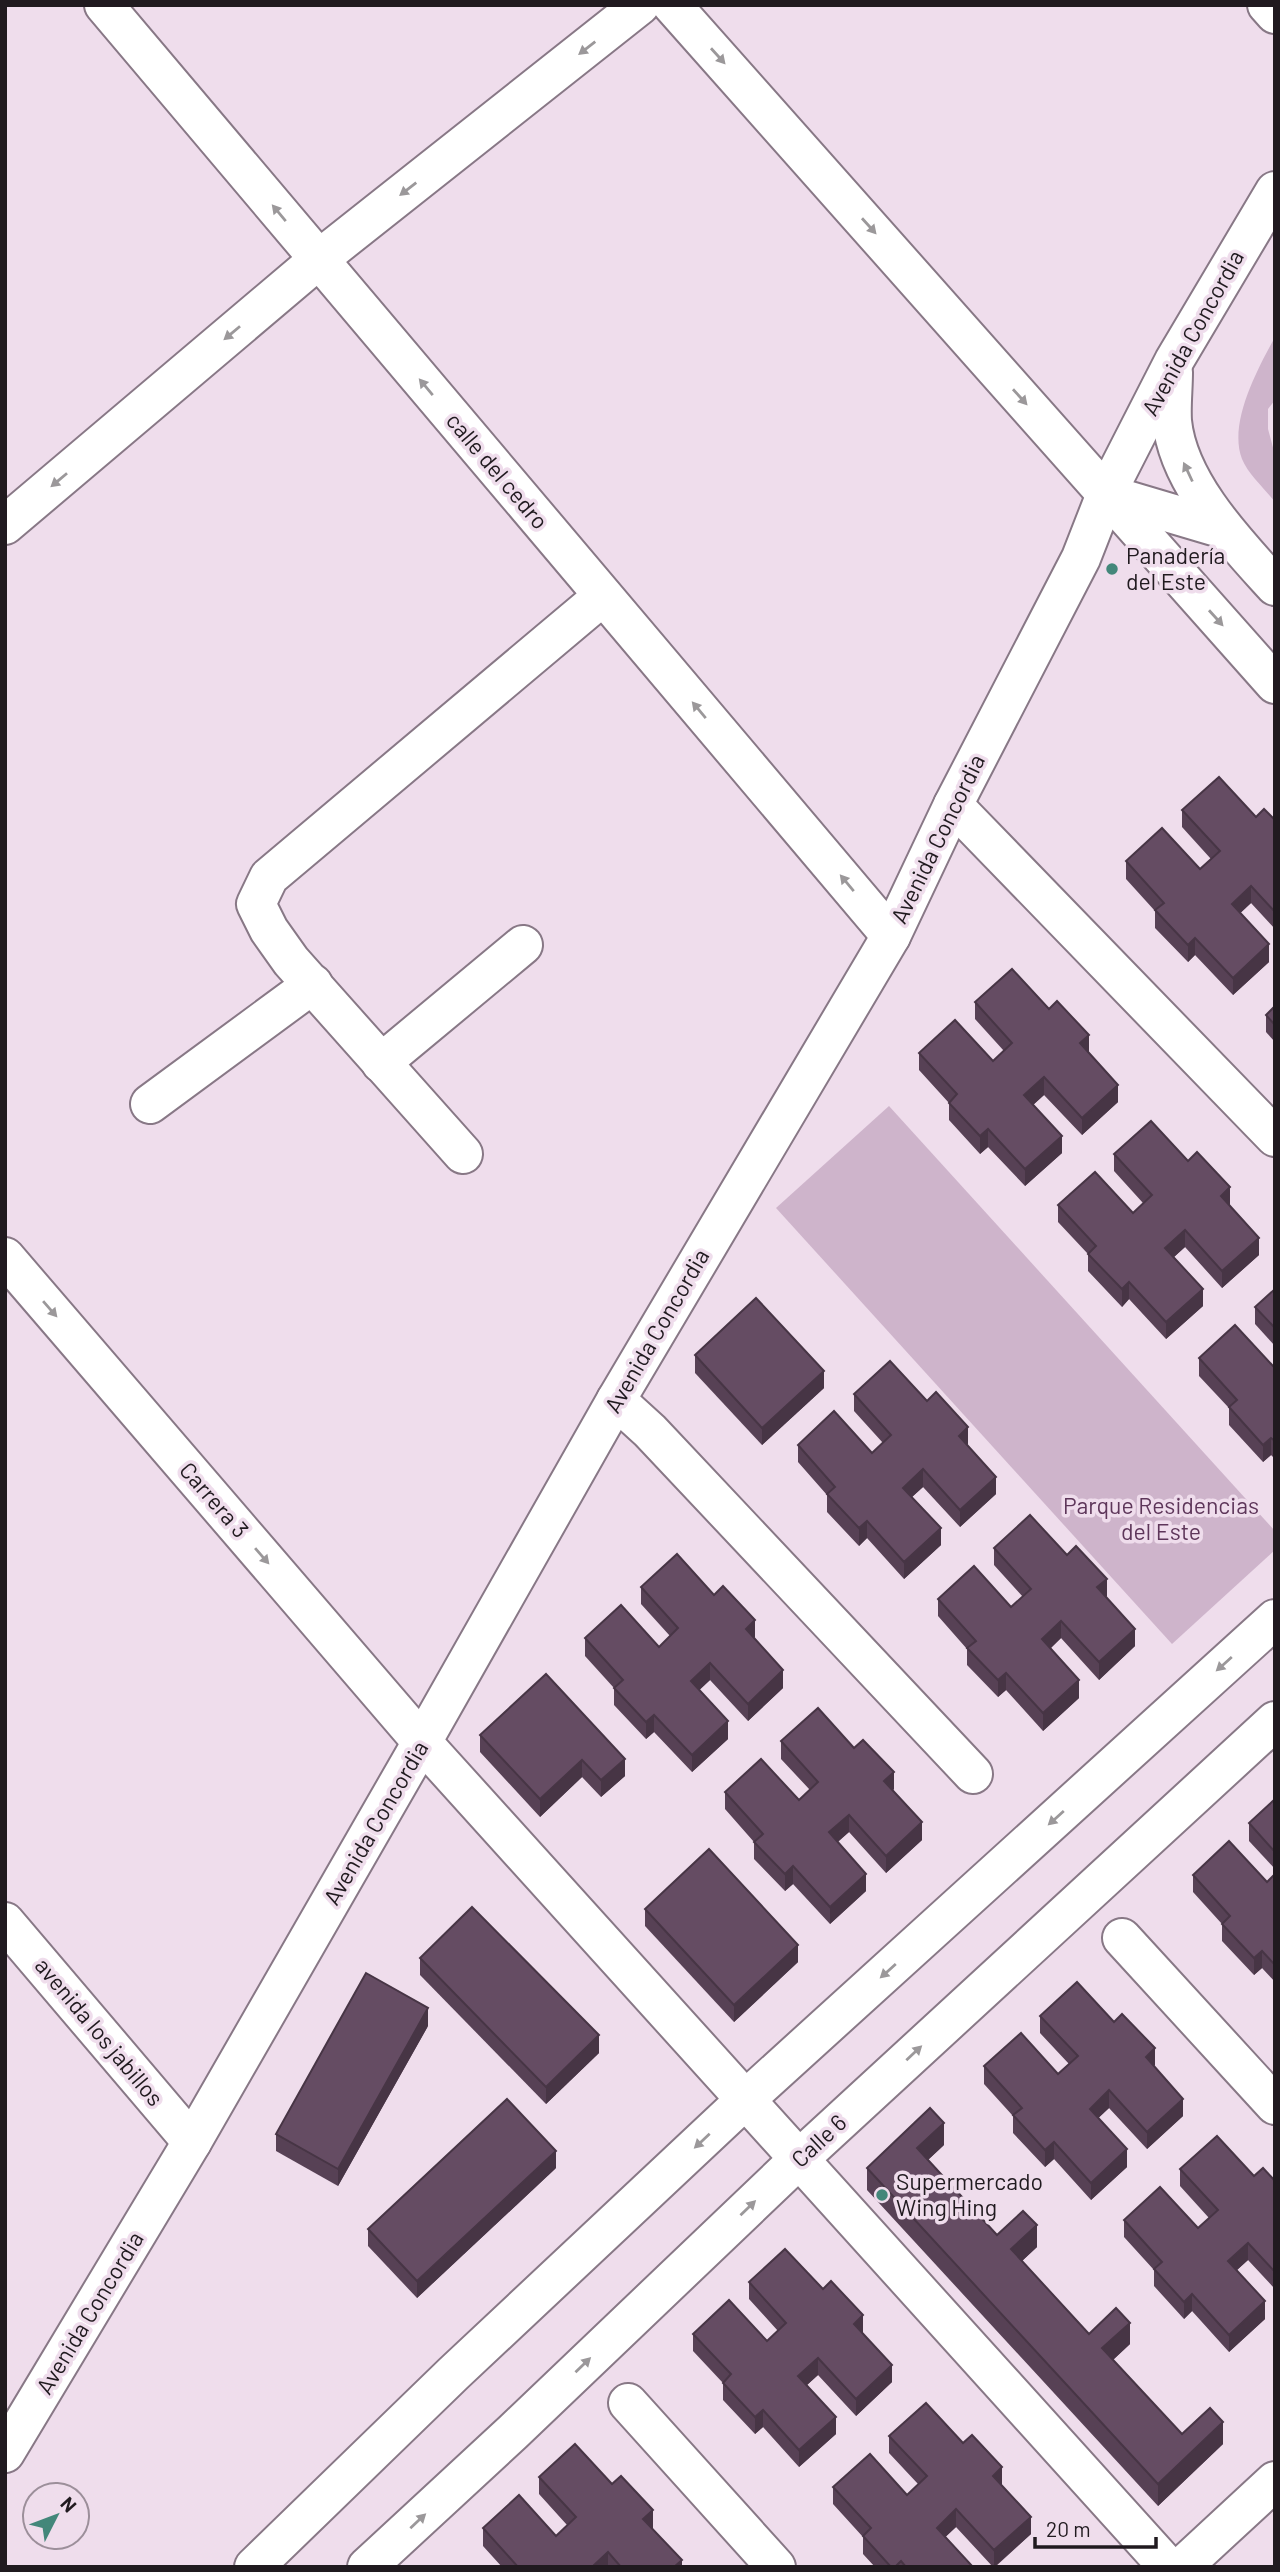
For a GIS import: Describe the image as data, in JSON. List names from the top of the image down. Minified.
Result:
{"streets":{"street":["Avenida Concordia","calle del cedro","Carrera 3","avenida los jabillos","Calle 6"]},"crossings":[["Avenida Concordia","calle del cedro"],["Avenida Concordia","Carrera 3"],["Avenida Concordia","avenida los jabillos"],["Carrera 3","Calle 6"]],"one_way":["calle del cedro","Carrera 3"],"parks":["Parque Residencias del Este"],"places":["Panadería del Este","Supermercado Wing Hing"],"scale_bar":"20 m","north":"top right"}
